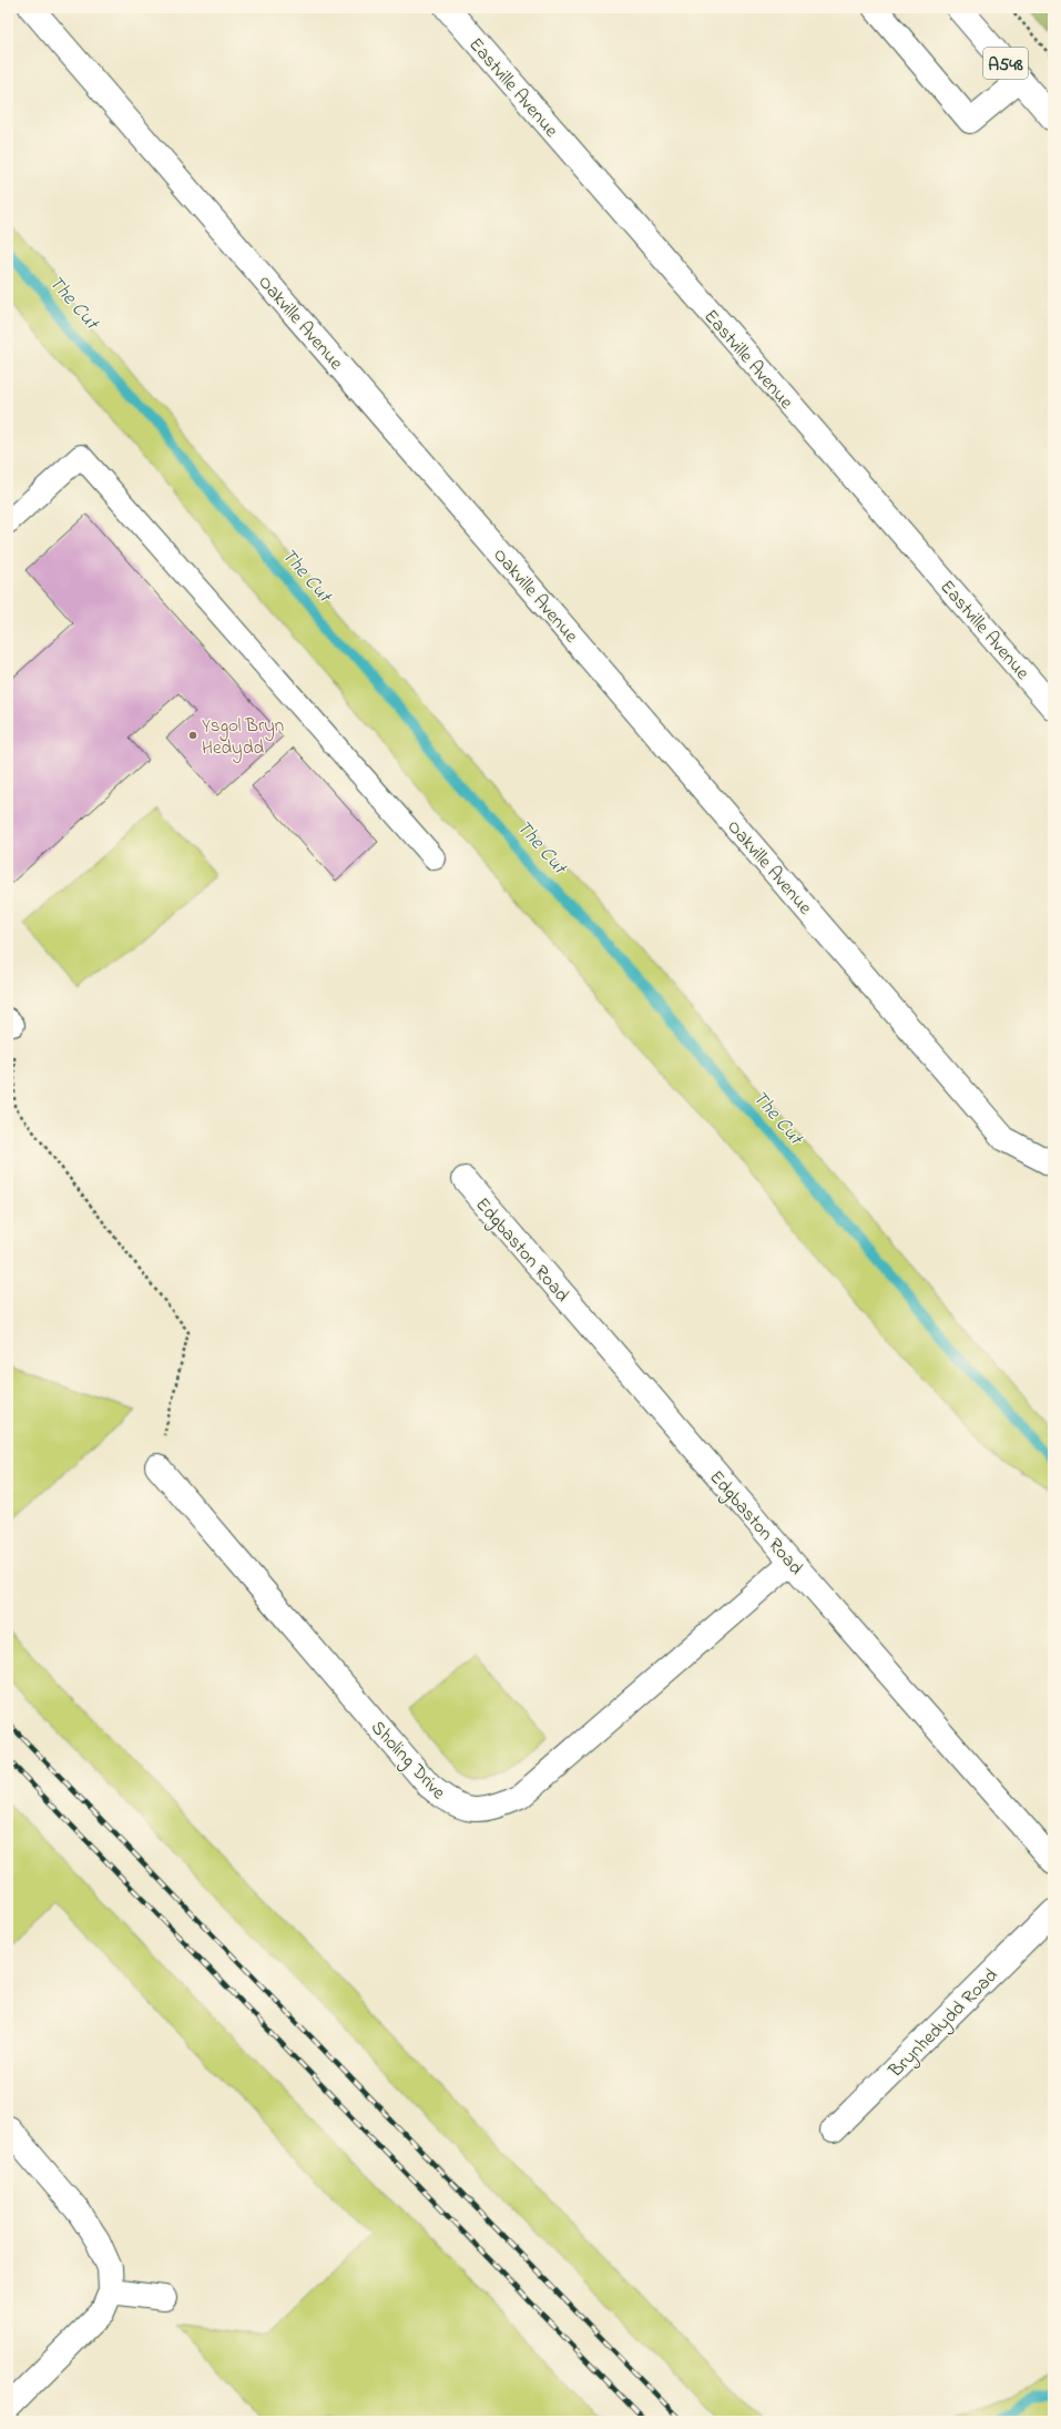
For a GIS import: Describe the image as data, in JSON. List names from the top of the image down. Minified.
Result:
{"streets":{"street":["A548","Eastville Avenue","Oakville Avenue","Edgbaston Road","Sholing Drive","Brynhedydd Road"]},"crossings":[["Edgbaston Road","Sholing Drive"]],"water":["The Cut"],"places":["Ysgol Bryn Hedydd"]}
